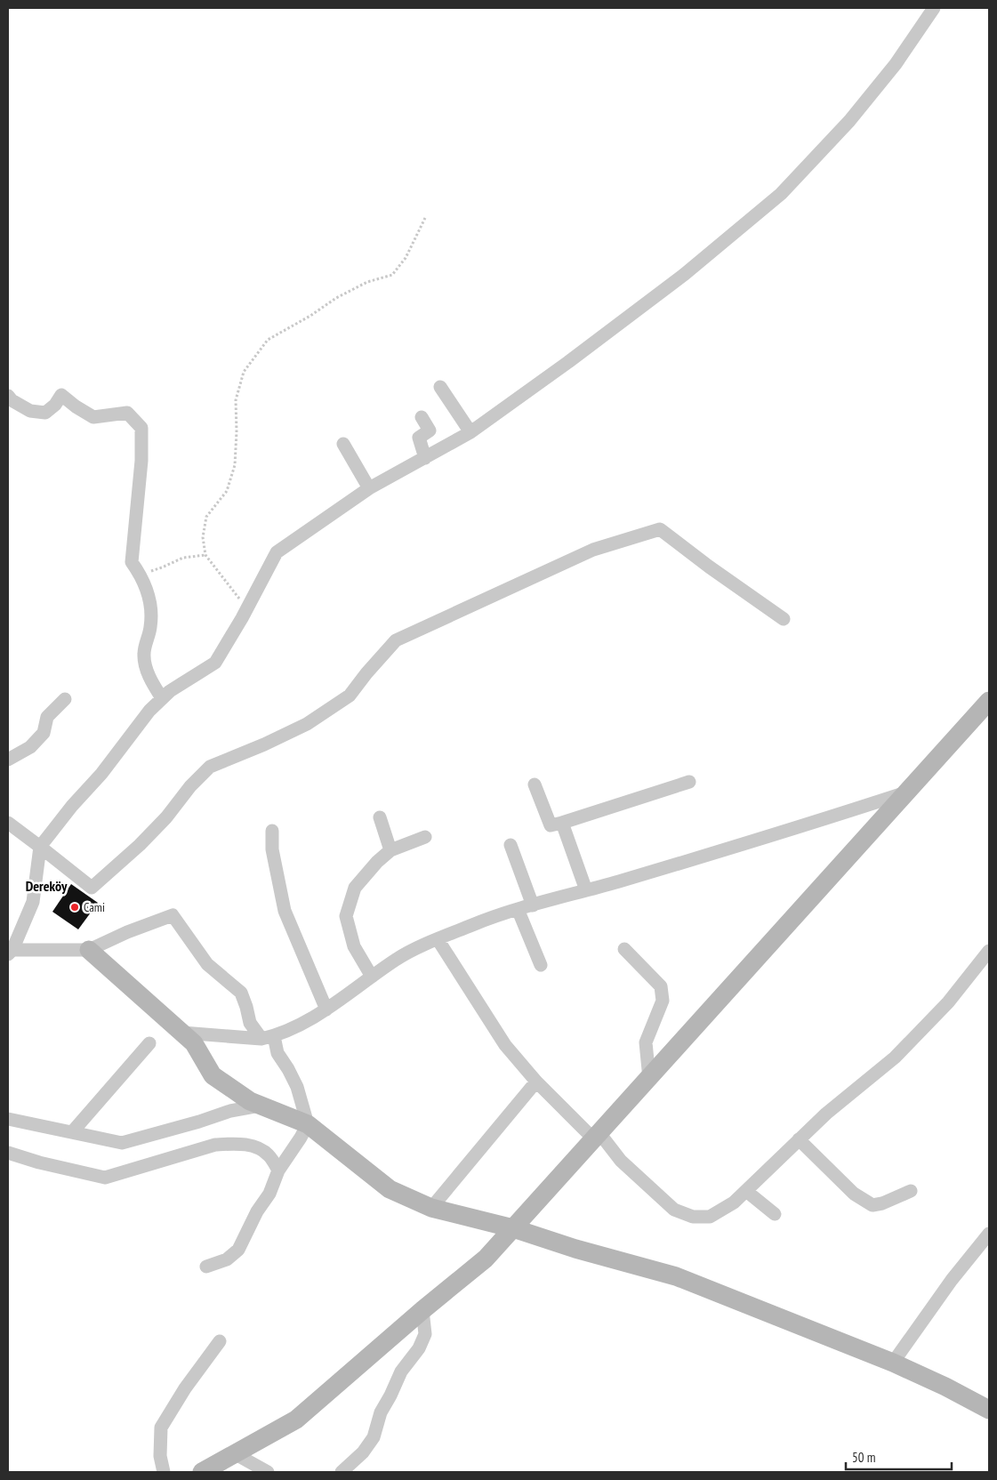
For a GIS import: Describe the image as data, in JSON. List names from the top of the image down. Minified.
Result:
{"districts":["Dereköy"],"places":["Cami"],"scale_bar":"50 m"}
